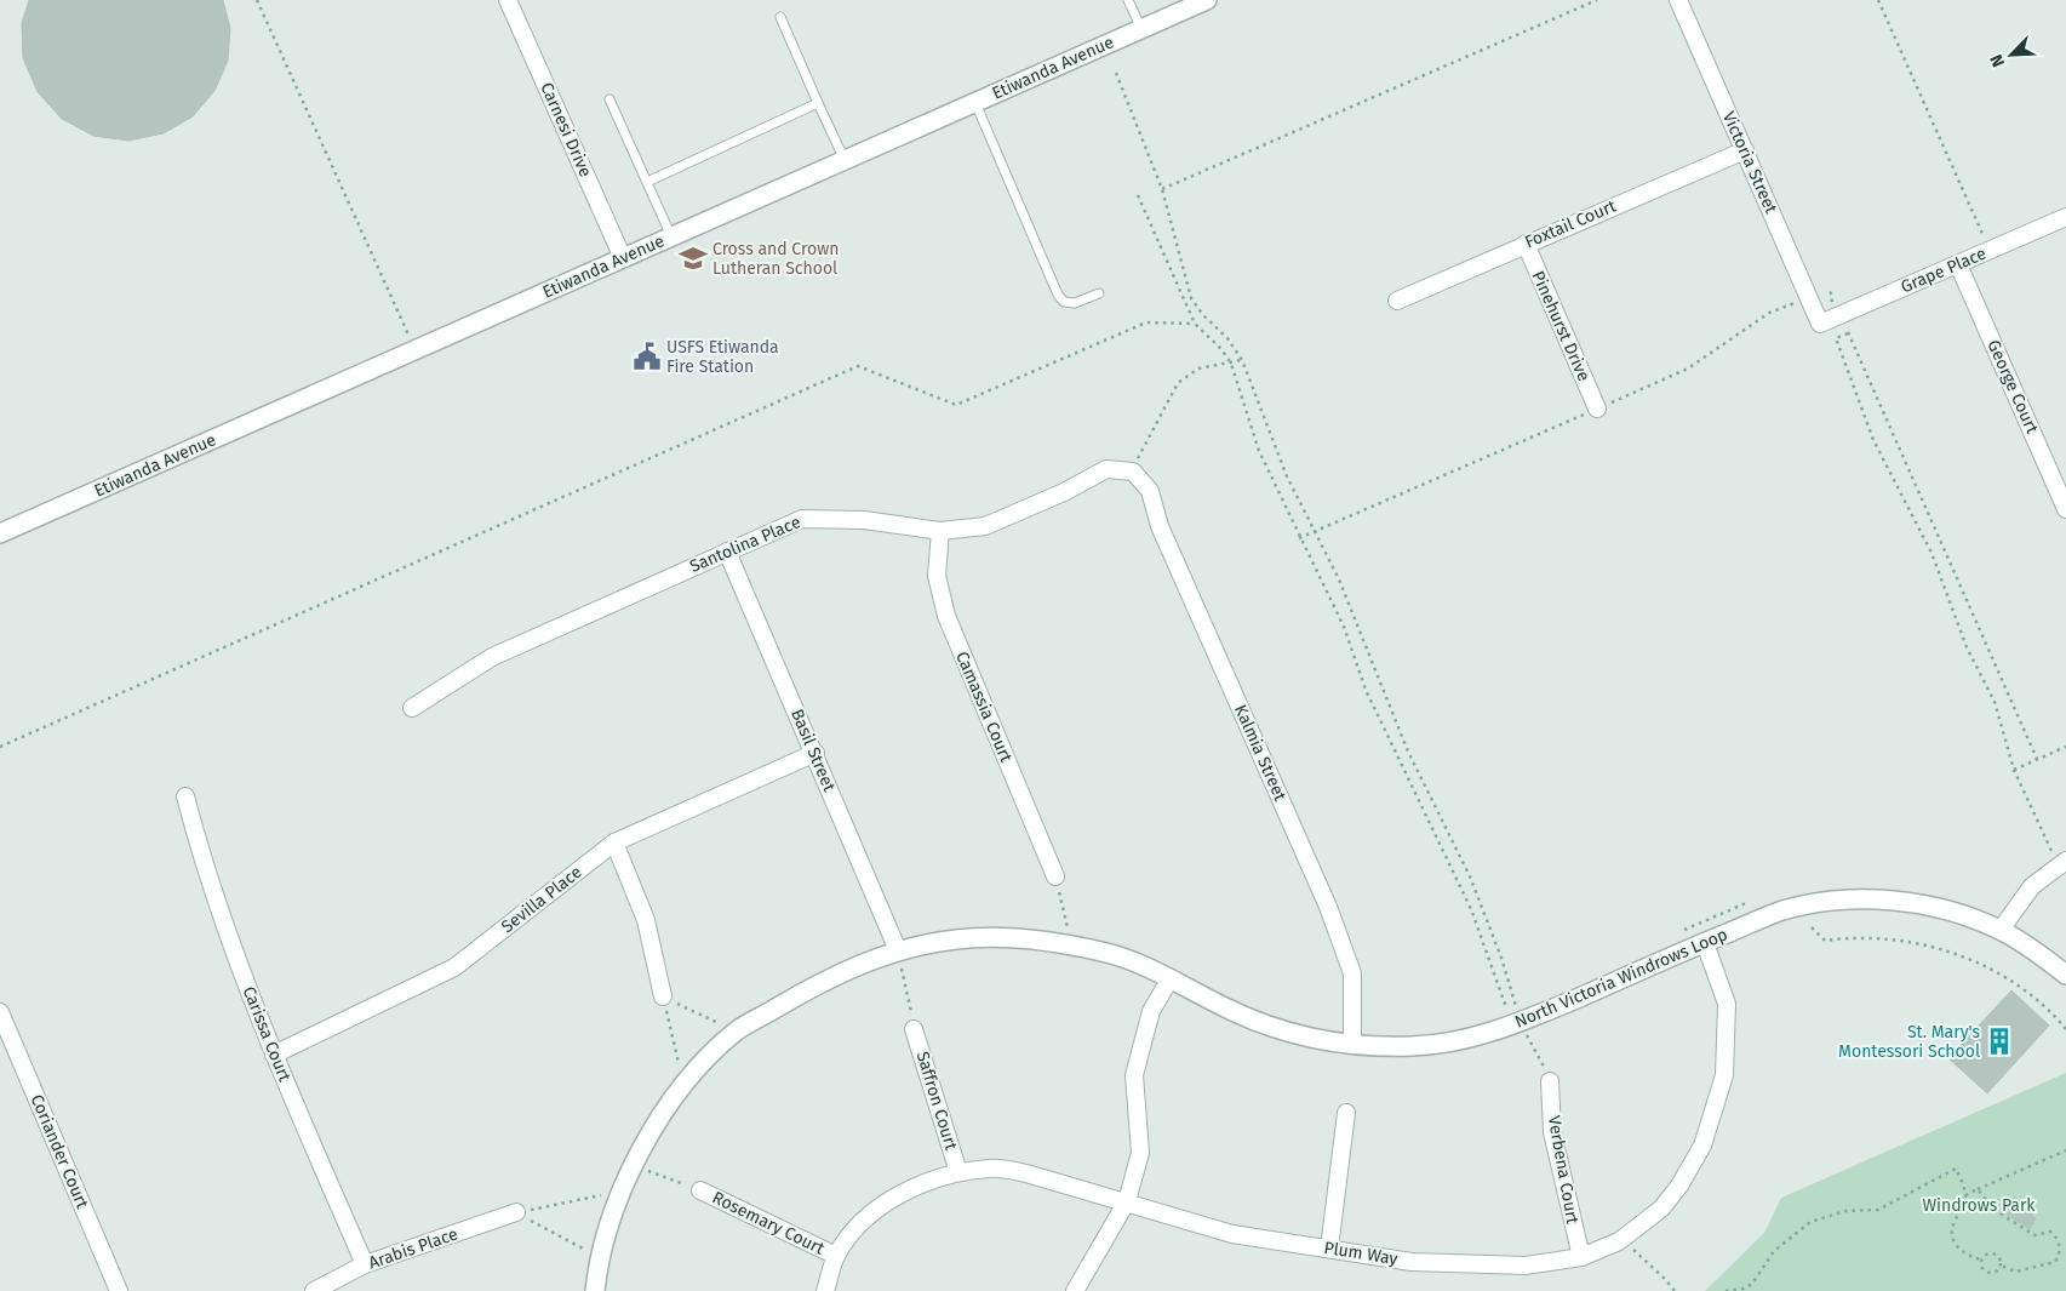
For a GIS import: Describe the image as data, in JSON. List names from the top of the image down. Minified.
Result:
{"streets":{"street":["Etiwanda Avenue","Carnesi Drive","Victoria Street","Foxtail Court","Grape Place","Pinehurst Drive","George Court","Santolina Place","Camassia Court","Basil Street","Kalmia Street","Sevilla Place","North Victoria Windrows Loop","Carissa Court","Saffron Court","Coriander Court","Verbena Court","Rosemary Court","Arabis Place","Plum Way"]},"crossings":[["Etiwanda Avenue","Carnesi Drive"],["Victoria Street","Foxtail Court"],["Victoria Street","Grape Place"],["Foxtail Court","Pinehurst Drive"],["Grape Place","George Court"],["Santolina Place","Camassia Court"],["Santolina Place","Basil Street"],["Santolina Place","Kalmia Street"],["Basil Street","Sevilla Place"],["Basil Street","North Victoria Windrows Loop"],["Kalmia Street","North Victoria Windrows Loop"],["Sevilla Place","Carissa Court"],["North Victoria Windrows Loop","Plum Way"],["Carissa Court","Arabis Place"],["Saffron Court","Plum Way"],["Verbena Court","Plum Way"],["Rosemary Court","Plum Way"]],"parks":["Windrows Park"],"places":{"school or university":["Cross and Crown Lutheran School"],"public building":["USFS Etiwanda Fire Station"],"building":["St. Mary's Montessori School"]},"north":"bottom left"}
